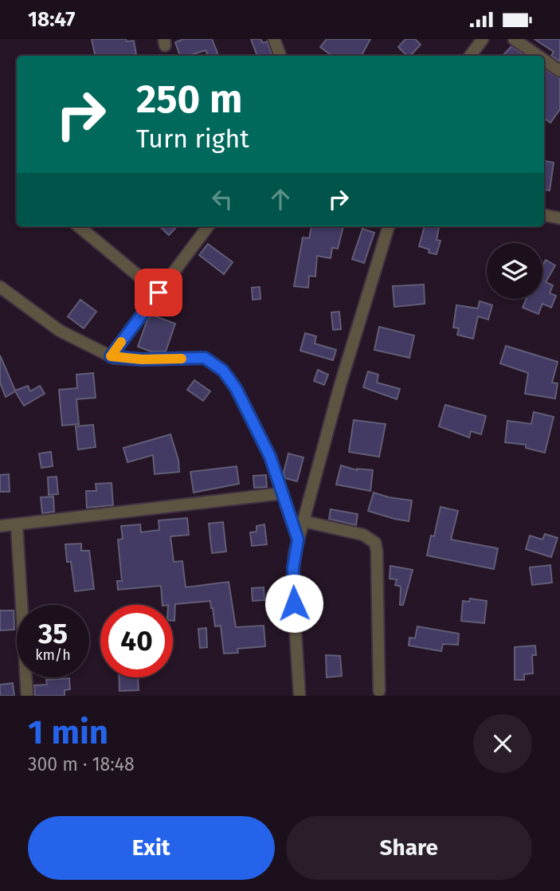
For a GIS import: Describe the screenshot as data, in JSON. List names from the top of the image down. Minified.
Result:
{"page":{"status":"18:47","turn":["250 m","Turn right"],"speed":"35 km/h","limit":"40","heading":["1 min","300 m · 18:48"],"buttons":["Exit","Share"]}}
